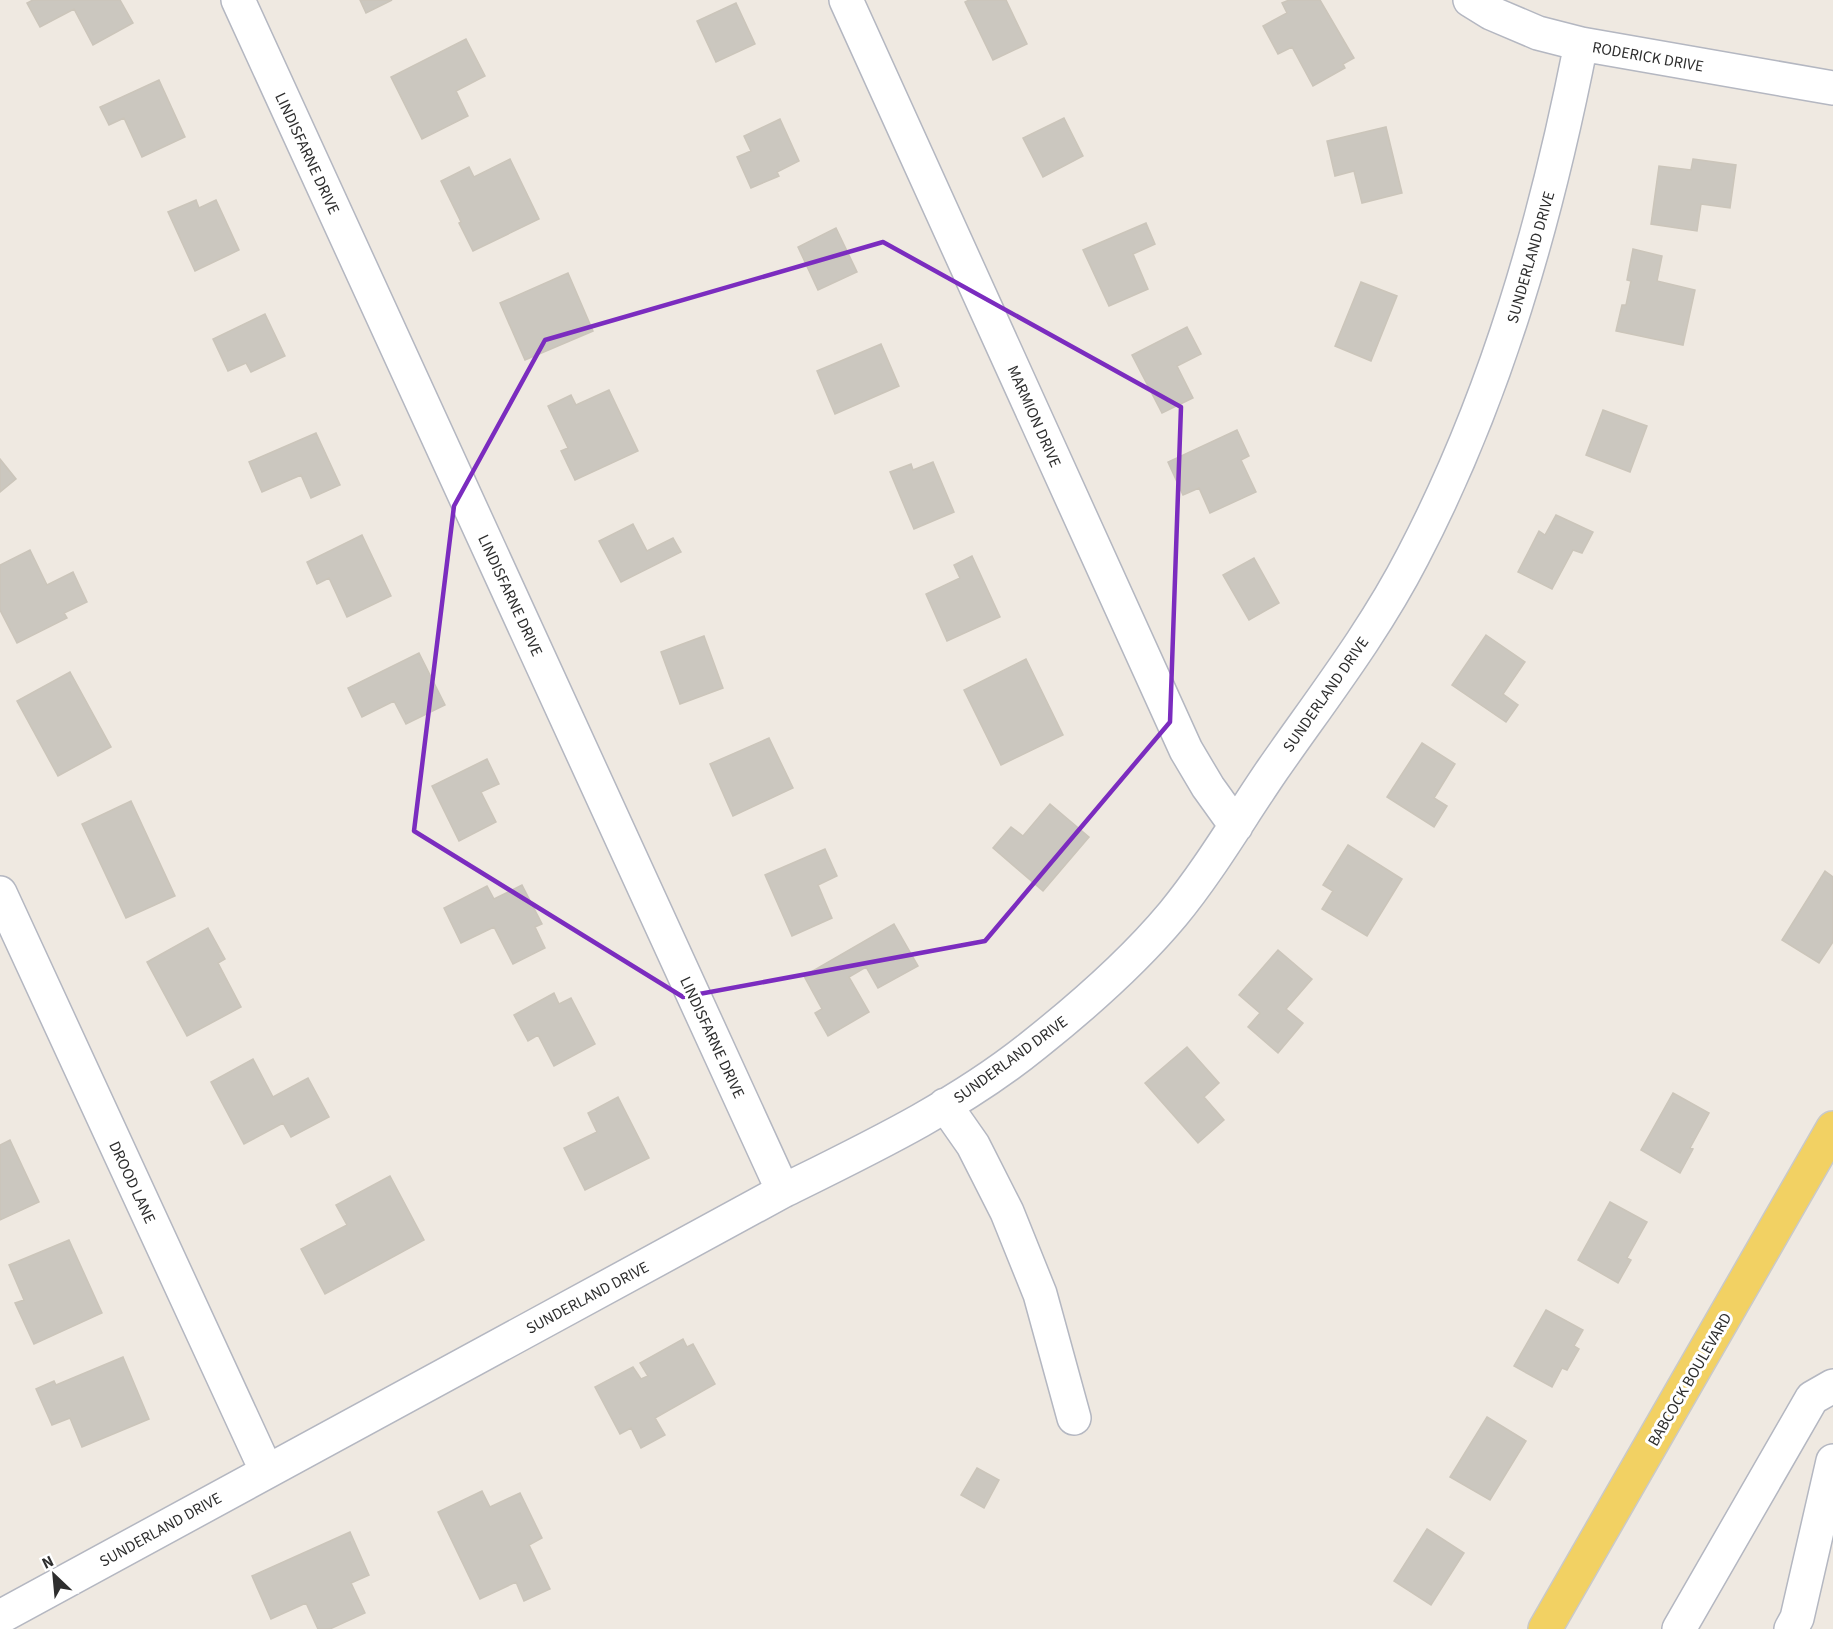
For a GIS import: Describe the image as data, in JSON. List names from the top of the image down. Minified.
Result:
{"streets":{"main road":["BABCOCK BOULEVARD"],"street":["RODERICK DRIVE","LINDISFARNE DRIVE","SUNDERLAND DRIVE","MARMION DRIVE","DROOD LANE"]},"crossings":[["RODERICK DRIVE","SUNDERLAND DRIVE"],["LINDISFARNE DRIVE","SUNDERLAND DRIVE"],["SUNDERLAND DRIVE","MARMION DRIVE"],["SUNDERLAND DRIVE","DROOD LANE"]],"north":"top left"}
